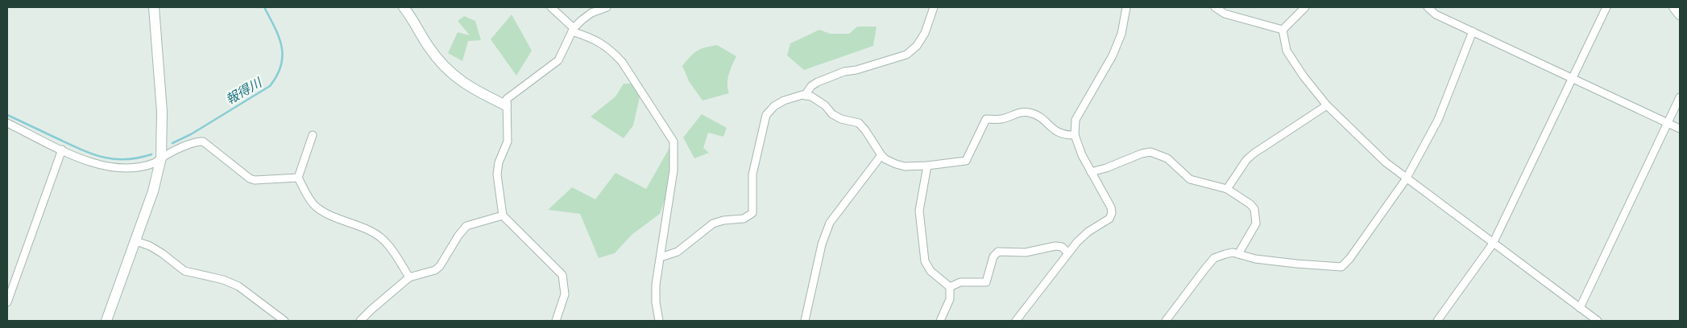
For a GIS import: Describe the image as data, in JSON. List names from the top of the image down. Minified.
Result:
{"water":["報得川"]}
